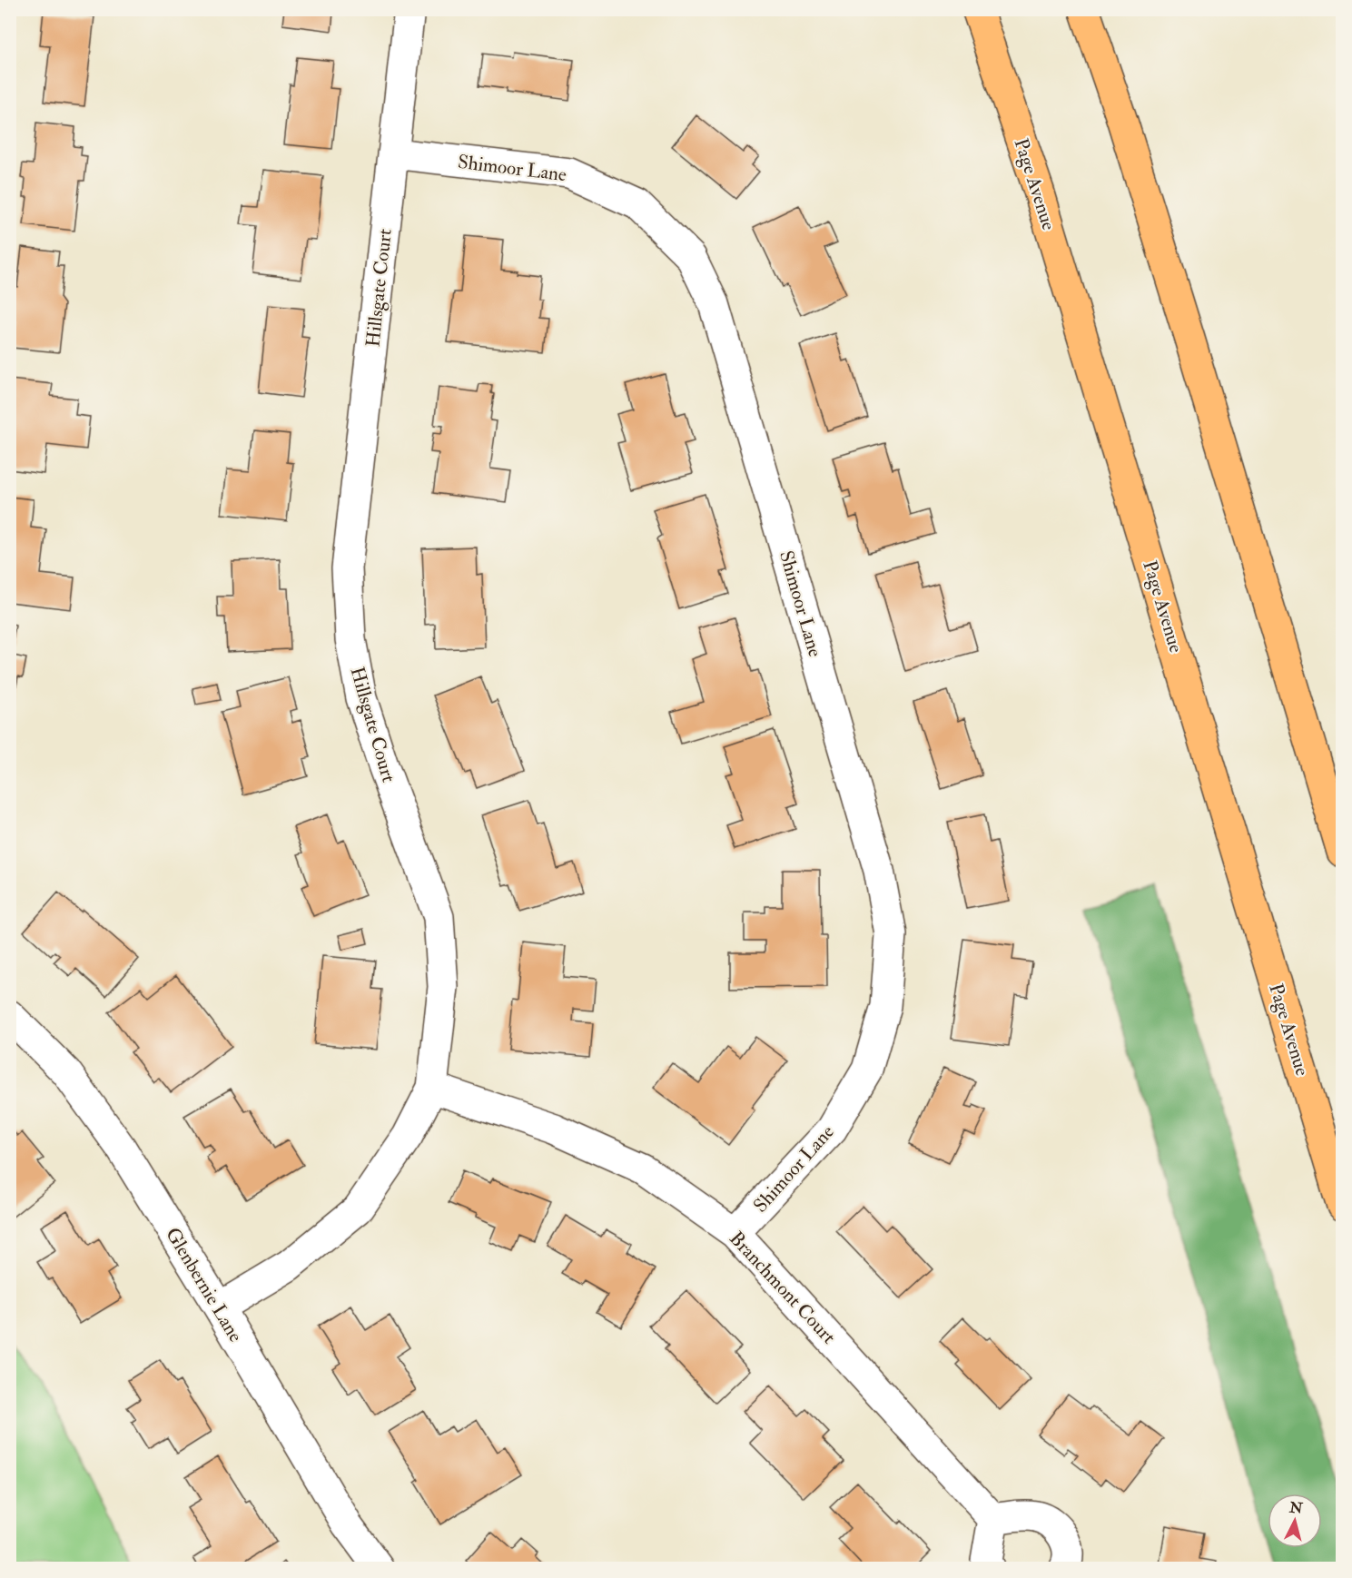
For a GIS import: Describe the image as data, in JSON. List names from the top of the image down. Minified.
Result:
{"streets":{"highway":["Page Avenue"],"street":["Shimoor Lane","Hillsgate Court","Glenbernie Lane","Branchmont Court"]},"crossings":[["Shimoor Lane","Hillsgate Court"],["Shimoor Lane","Branchmont Court"],["Hillsgate Court","Glenbernie Lane"],["Hillsgate Court","Branchmont Court"]],"north":"top"}
